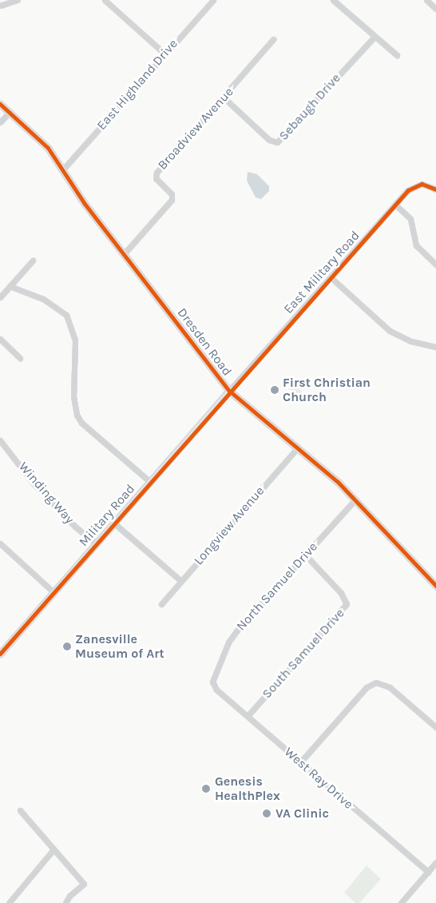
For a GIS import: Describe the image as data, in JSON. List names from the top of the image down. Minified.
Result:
{"streets":{"street":["East Highland Drive","Sebaugh Drive","Broadview Avenue","East Military Road","Dresden Road","Winding Way","Military Road","Longview Avenue","North Samuel Drive","South Samuel Drive","West Ray Drive"]},"crossings":[["East Highland Drive","Dresden Road"],["Sebaugh Drive","Broadview Avenue"],["Broadview Avenue","Dresden Road"],["East Military Road","Dresden Road"],["East Military Road","Military Road"],["Dresden Road","Military Road"],["Dresden Road","Longview Avenue"],["Dresden Road","North Samuel Drive"],["Winding Way","Military Road"],["North Samuel Drive","South Samuel Drive"],["North Samuel Drive","West Ray Drive"],["South Samuel Drive","West Ray Drive"]],"places":["First Christian Church","Zanesville Museum of Art","Genesis HealthPlex","VA Clinic"]}
